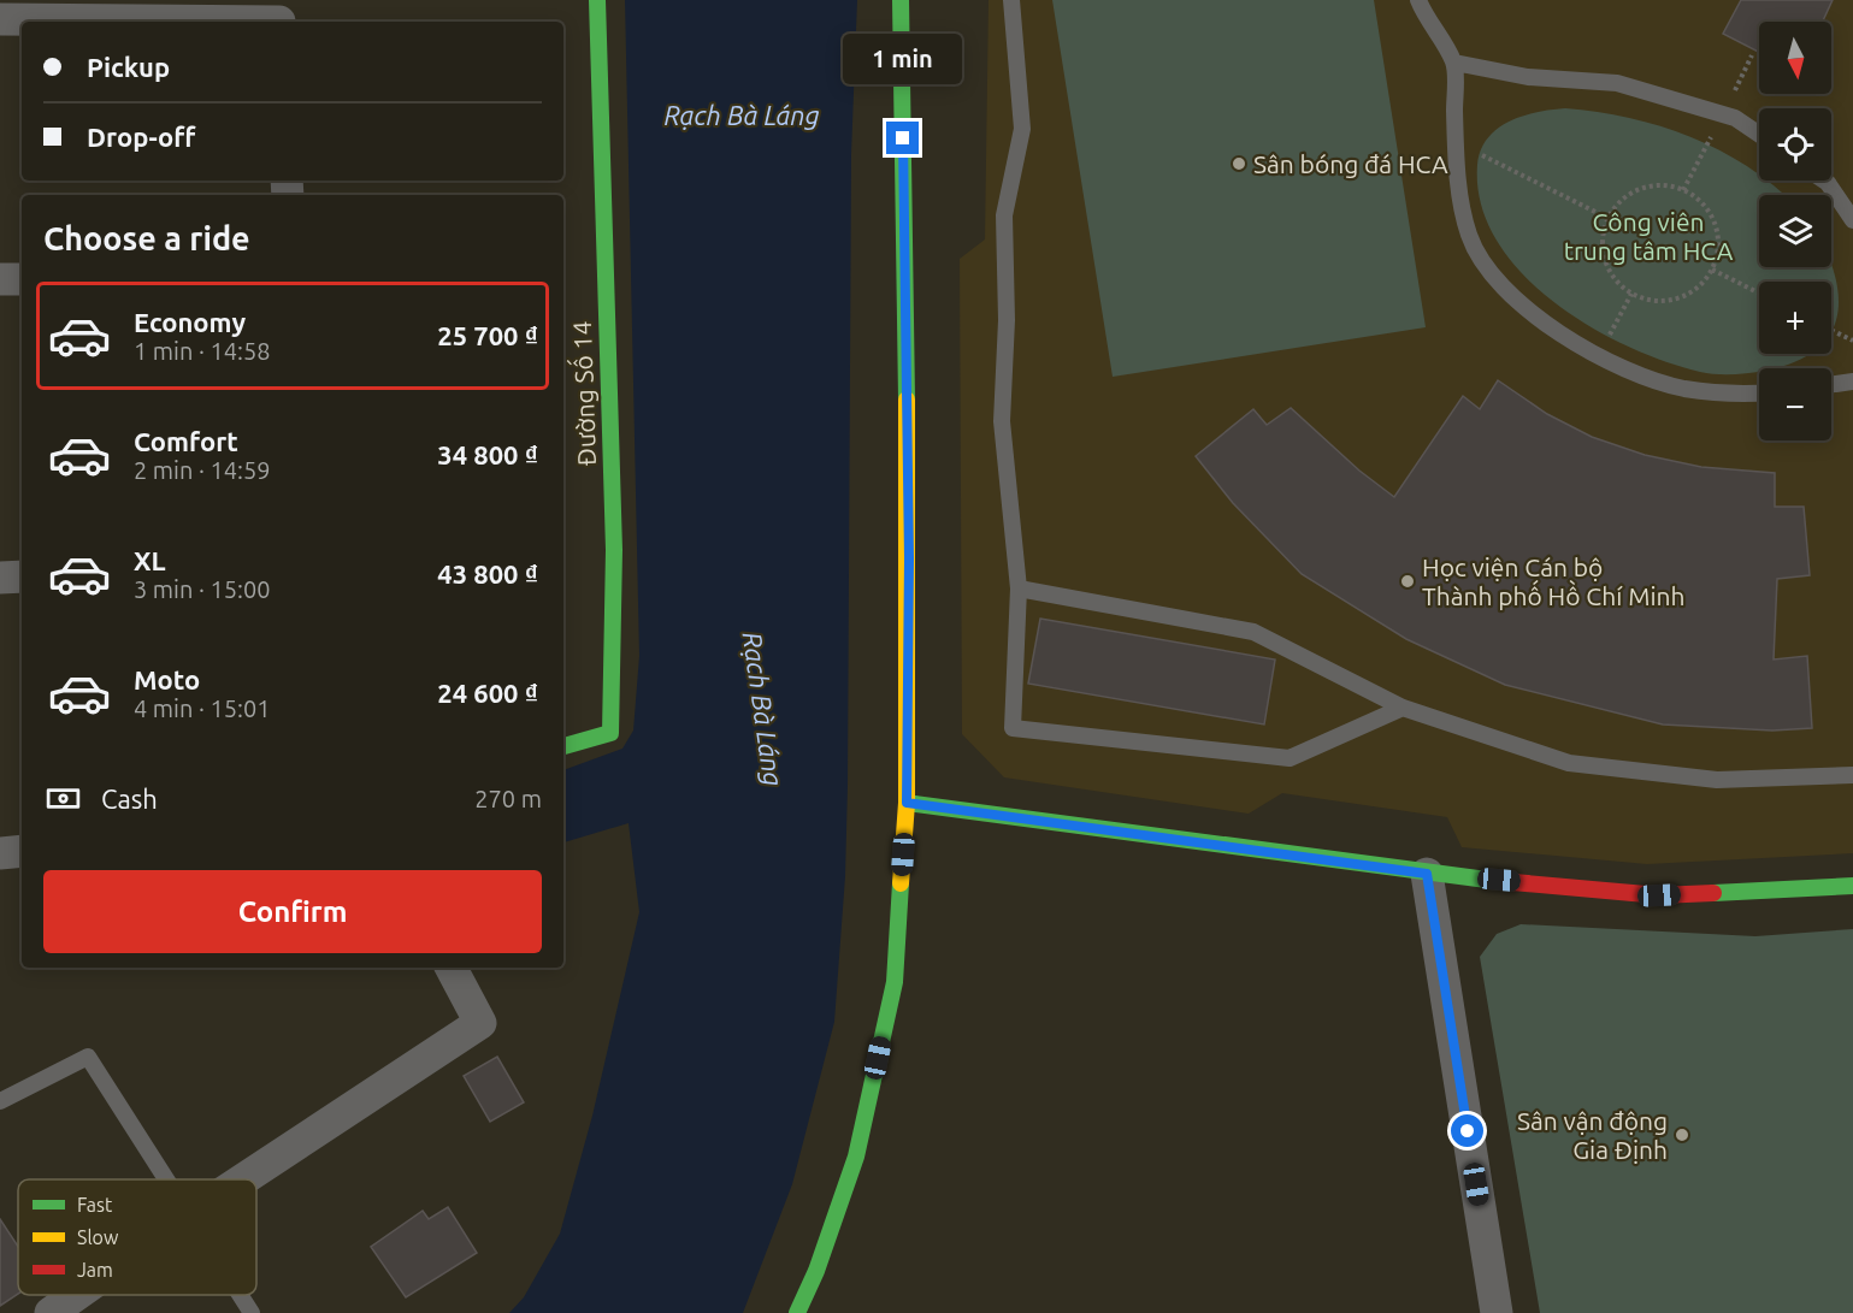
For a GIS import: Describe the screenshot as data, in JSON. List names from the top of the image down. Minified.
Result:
{"streets":{"street":["Đường Số 14"]},"water":["Rạch Bà Láng"],"parks":["Công viên trung tâm HCA"],"places":["Sân bóng đá HCA","Học viện Cán bộ Thành phố Hồ Chí Minh","Sân vận động Gia Định"],"legend":["Fast","Slow","Jam"],"north":"bottom","page":{"map_buttons":["+","−"],"banner":["Pickup","Drop-off"],"bubble":"1 min","heading":"Choose a ride","list":[{"name":"Economy","note":"1 min · 14:58","value":"25 700 ₫"},{"name":"Comfort","note":"2 min · 14:59","value":"34 800 ₫"},{"name":"XL","note":"3 min · 15:00","value":"43 800 ₫"},{"name":"Moto","note":"4 min · 15:01","value":"24 600 ₫"}],"pay":["Cash","270 m"],"buttons":"Confirm"}}
